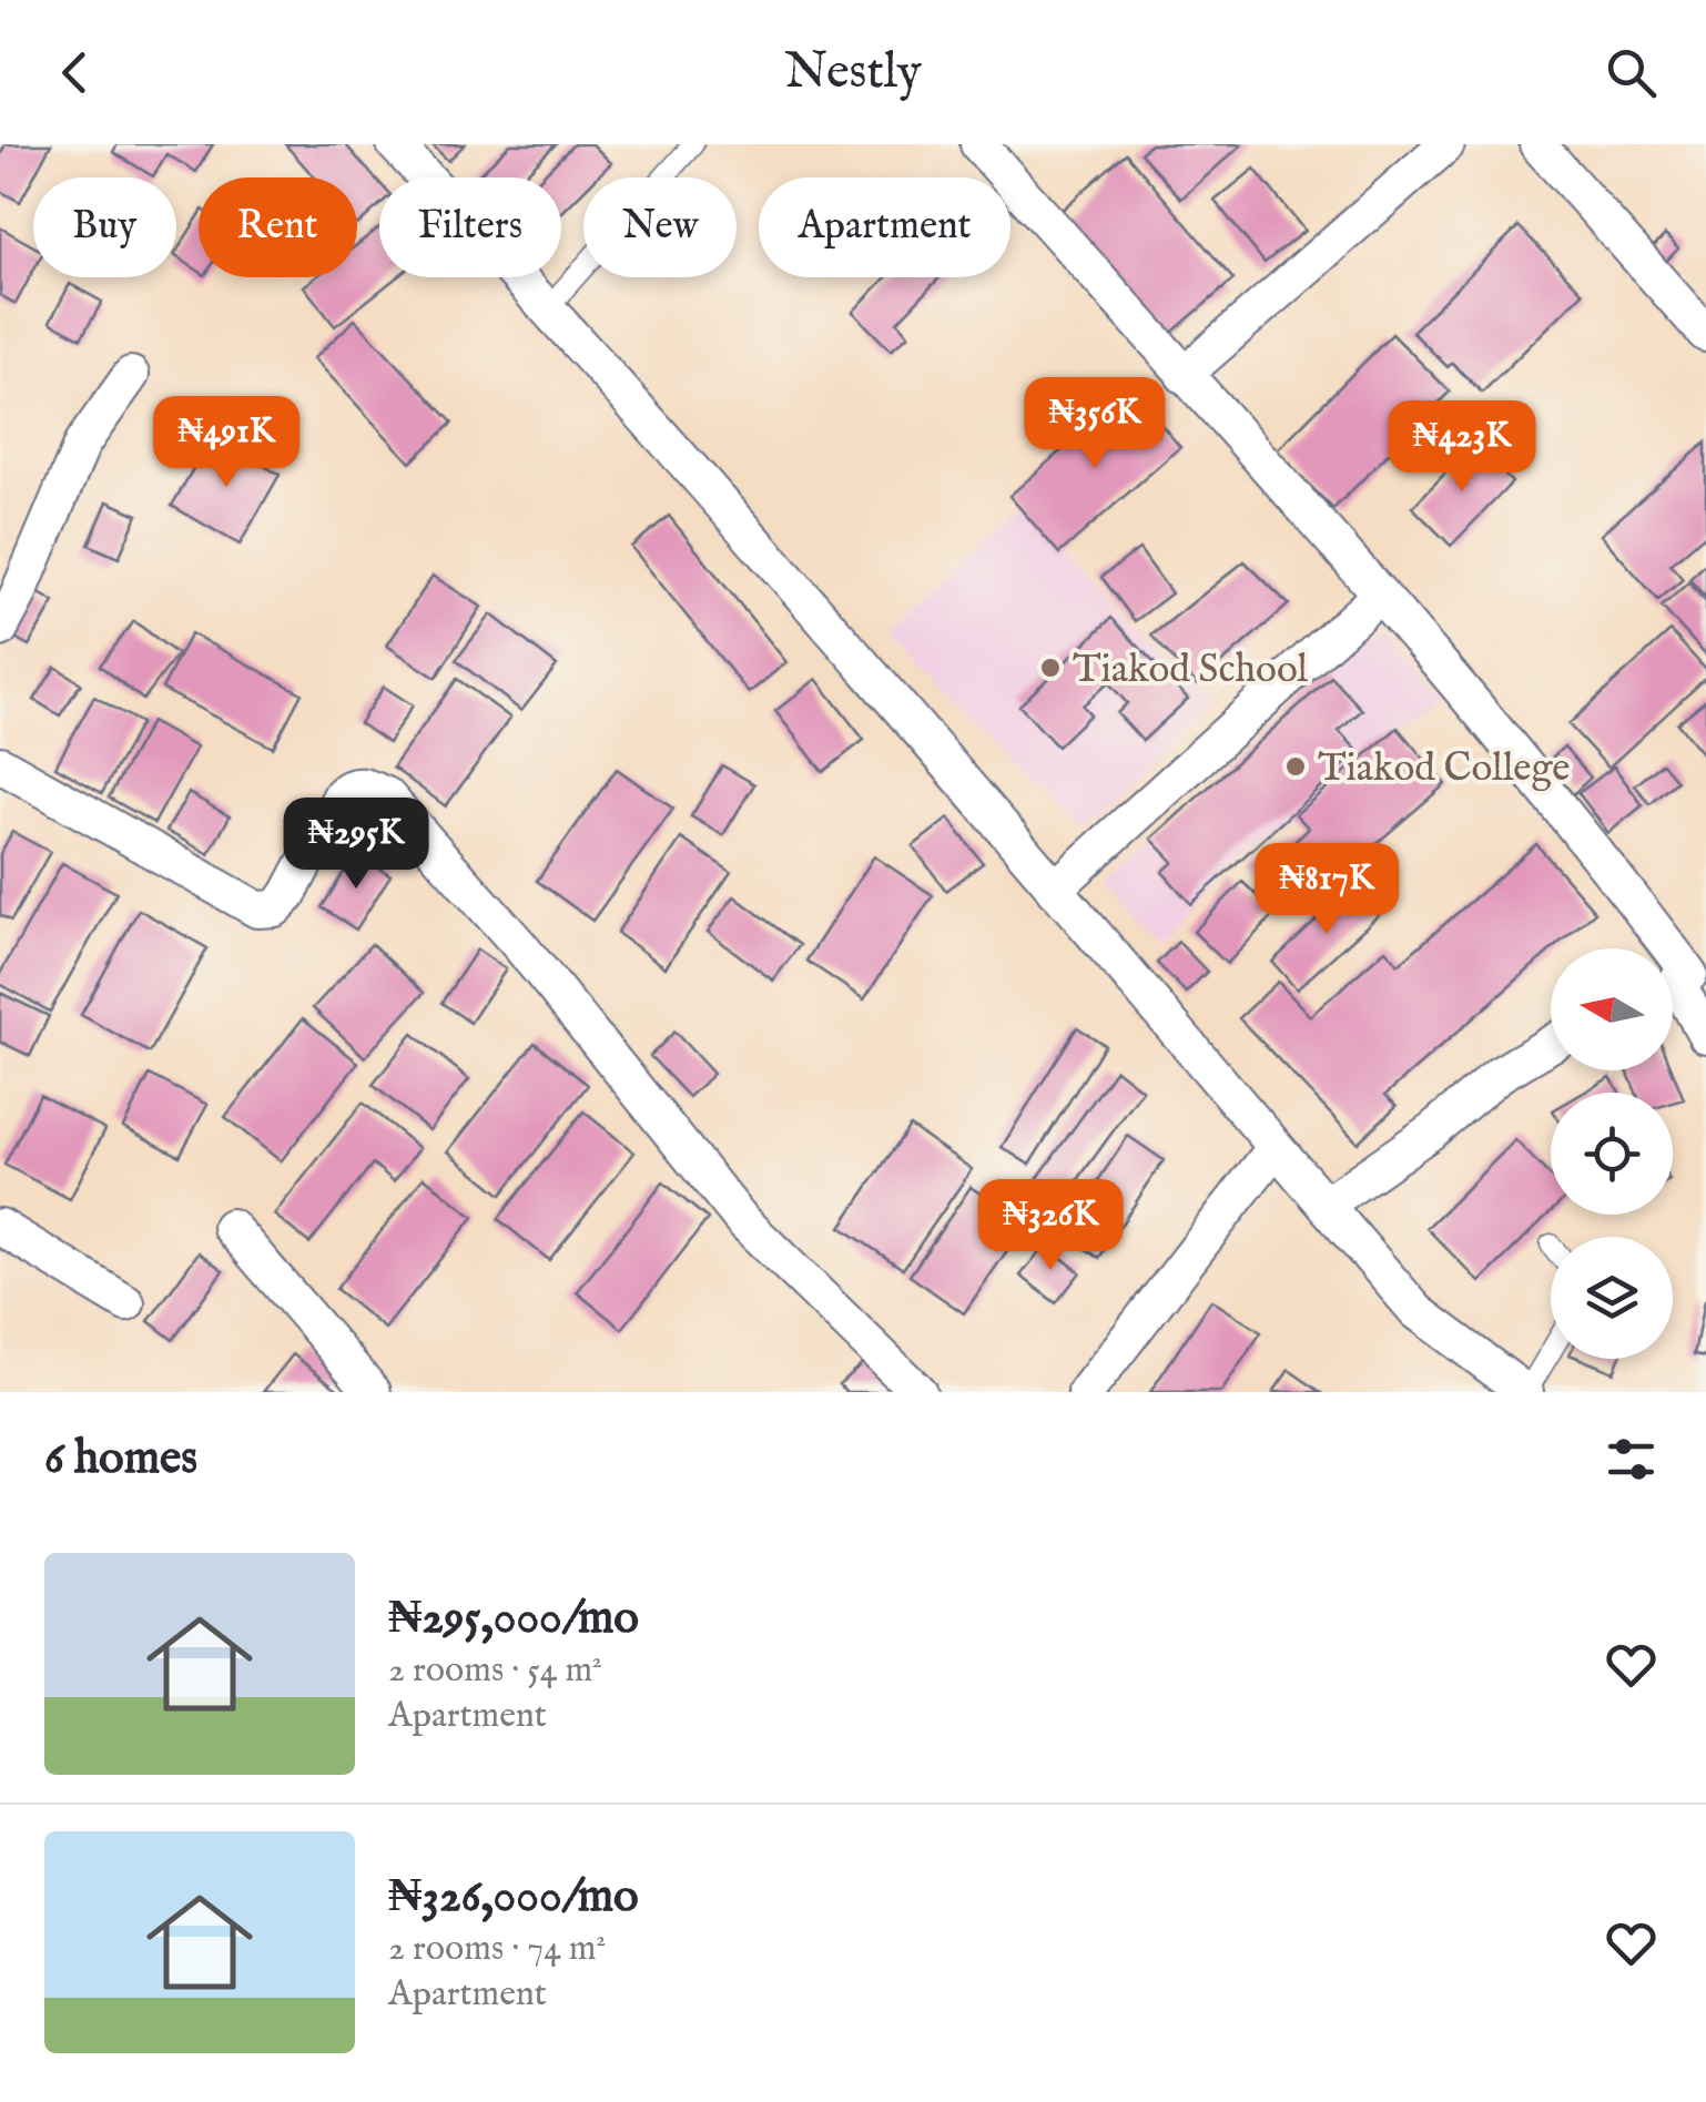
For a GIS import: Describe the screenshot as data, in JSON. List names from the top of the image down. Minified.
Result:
{"places":["Tiakod School","Tiakod College"],"north":"left","page":{"header":"Nestly","chip":["Buy","Rent","Filters","New","Apartment"],"price":["₦356K","₦491K","₦423K","₦295K","₦817K","₦326K"],"heading":"6 homes","list":[{"name":"₦295,000/mo","note":"2 rooms · 54 m² · Apartment"},{"name":"₦326,000/mo","note":"2 rooms · 74 m² · Apartment"}]}}
